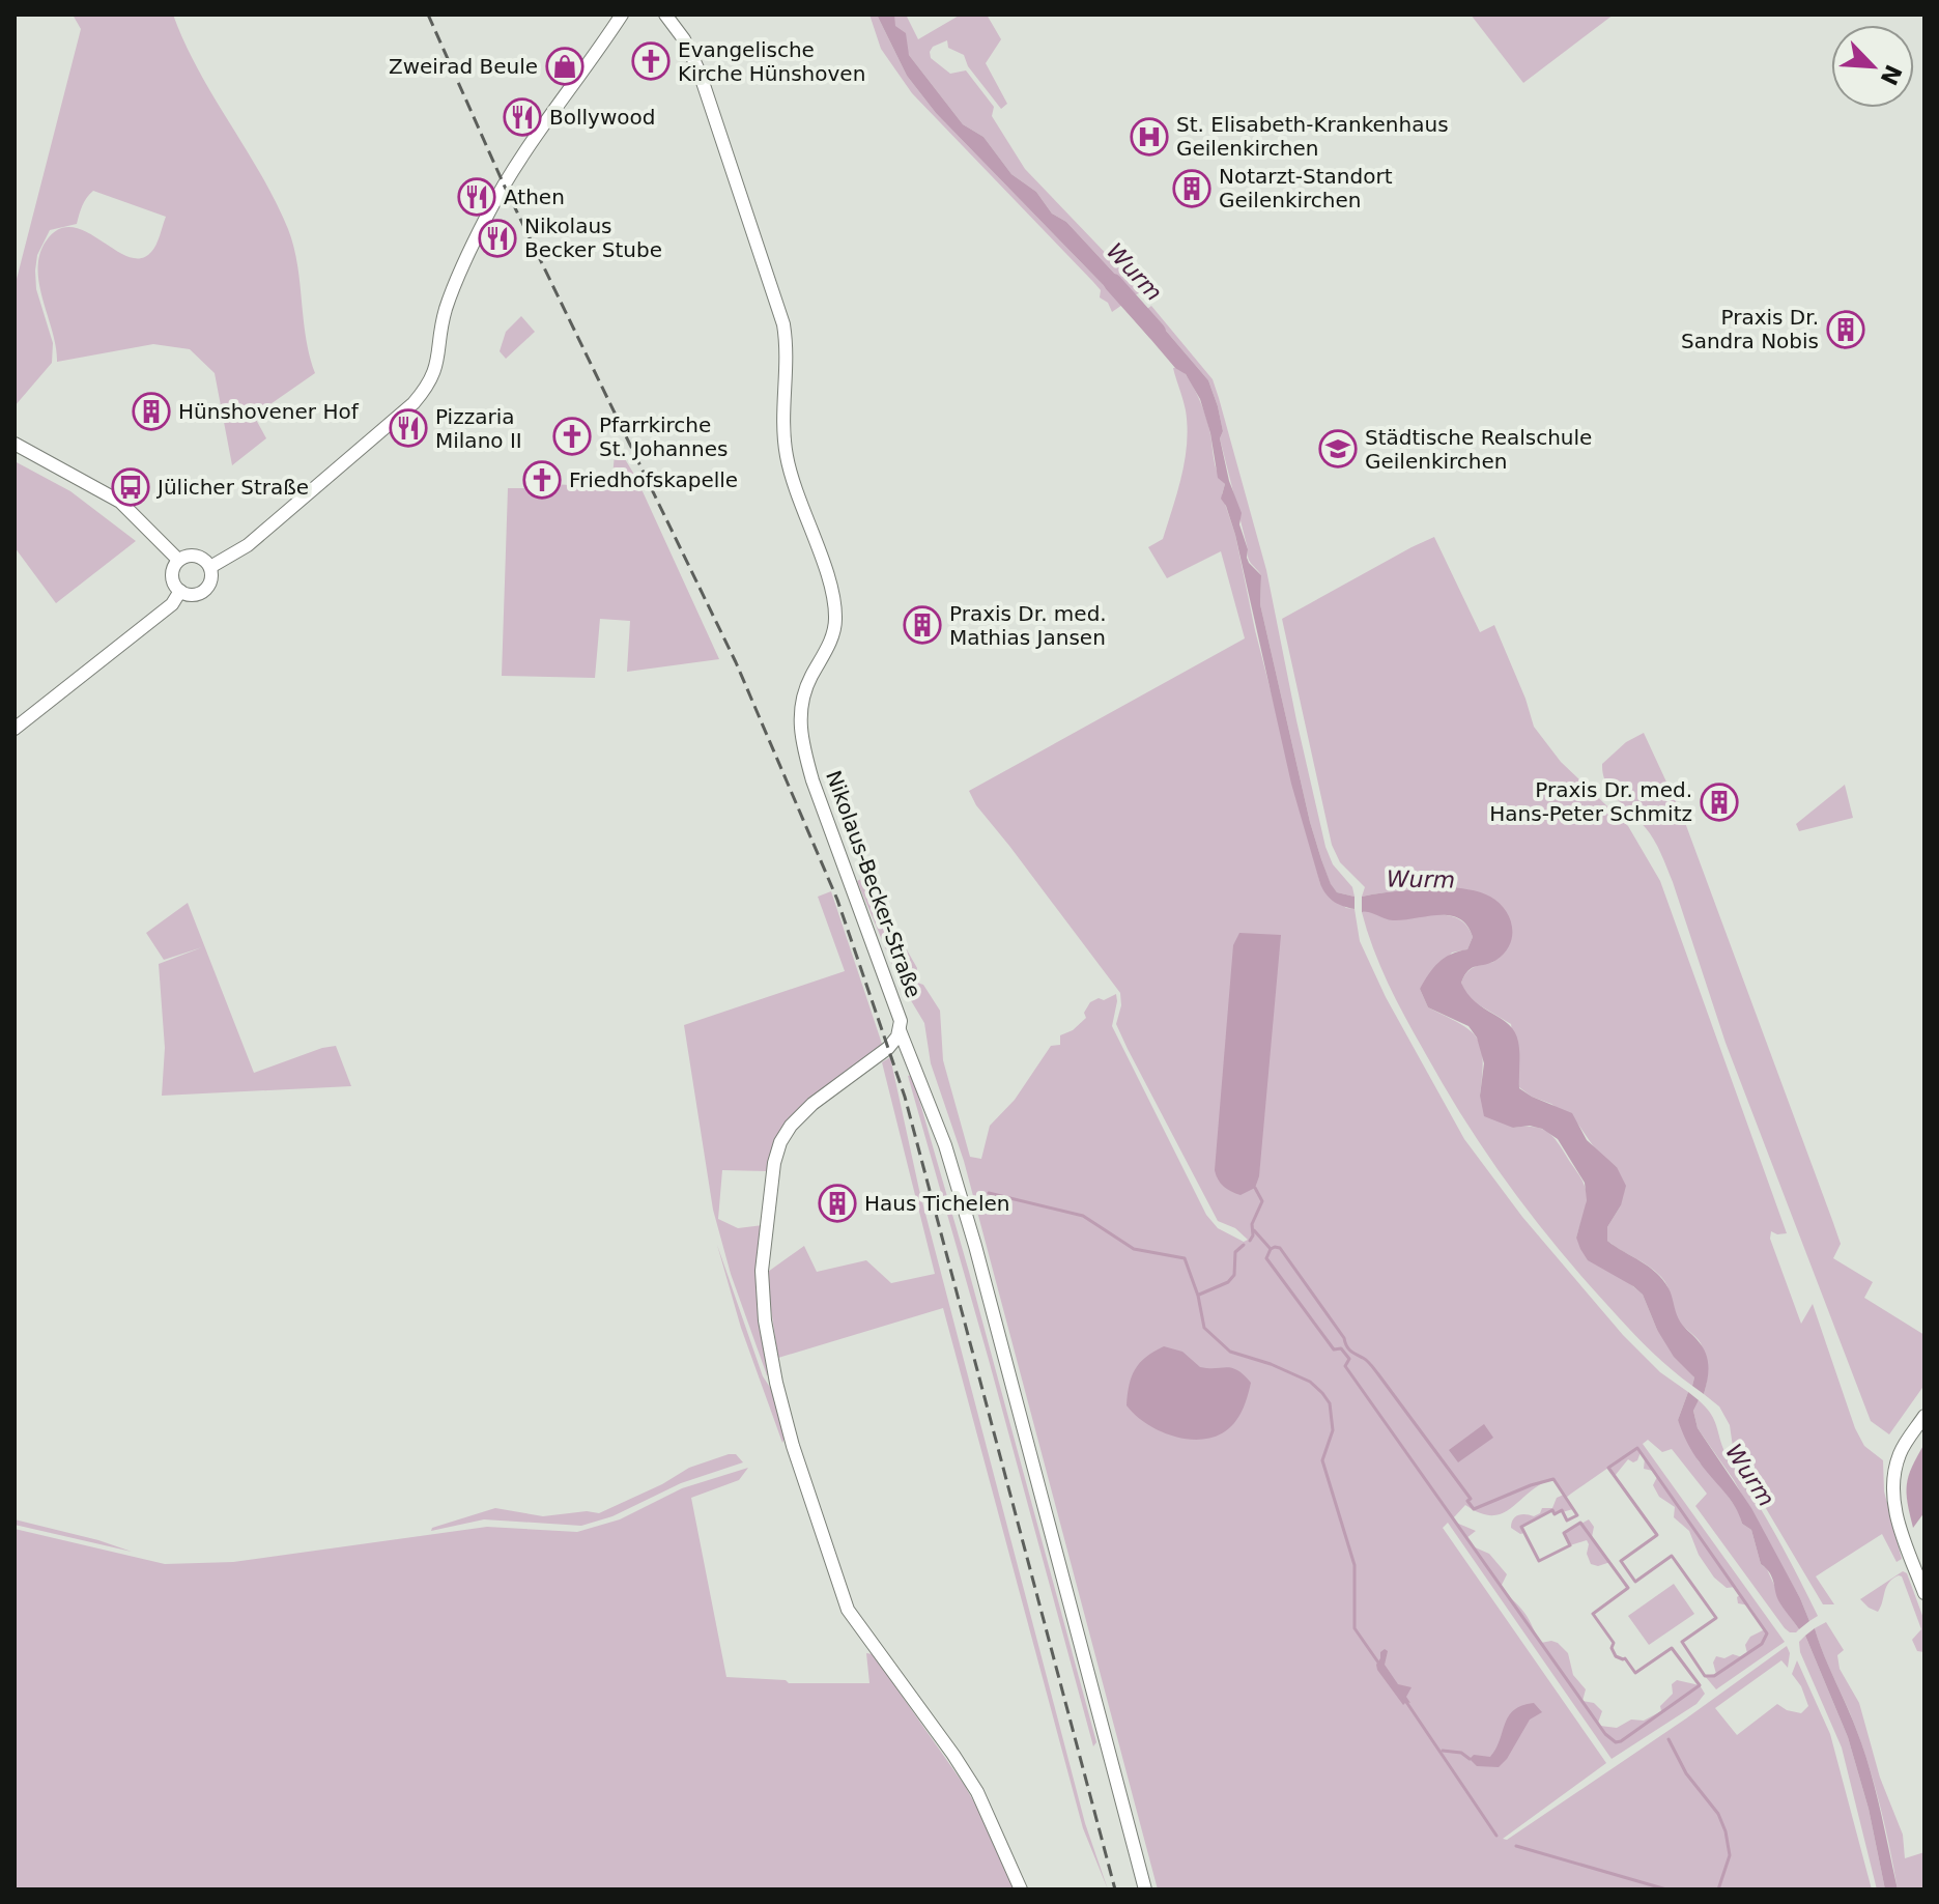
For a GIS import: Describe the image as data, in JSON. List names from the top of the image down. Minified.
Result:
{"streets":{"main road":["Nikolaus-Becker-Straße"]},"water":["Wurm"],"places":{"church":["Evangelische Kirche Hünshoven","Pfarrkirche St. Johannes","Friedhofskapelle"],"shop":["Zweirad Beule"],"restaurant":["Bollywood","Athen","Nikolaus Becker Stube","Pizzaria Milano II"],"hospital":["St. Elisabeth-Krankenhaus Geilenkirchen"],"building":["Notarzt-Standort Geilenkirchen","Praxis Dr. Sandra Nobis","Hünshovener Hof","Praxis Dr. med. Mathias Jansen","Praxis Dr. med. Hans-Peter Schmitz","Haus Tichelen"],"school or university":["Städtische Realschule Geilenkirchen"],"bus stop":["Jülicher Straße"]},"north":"bottom right"}
